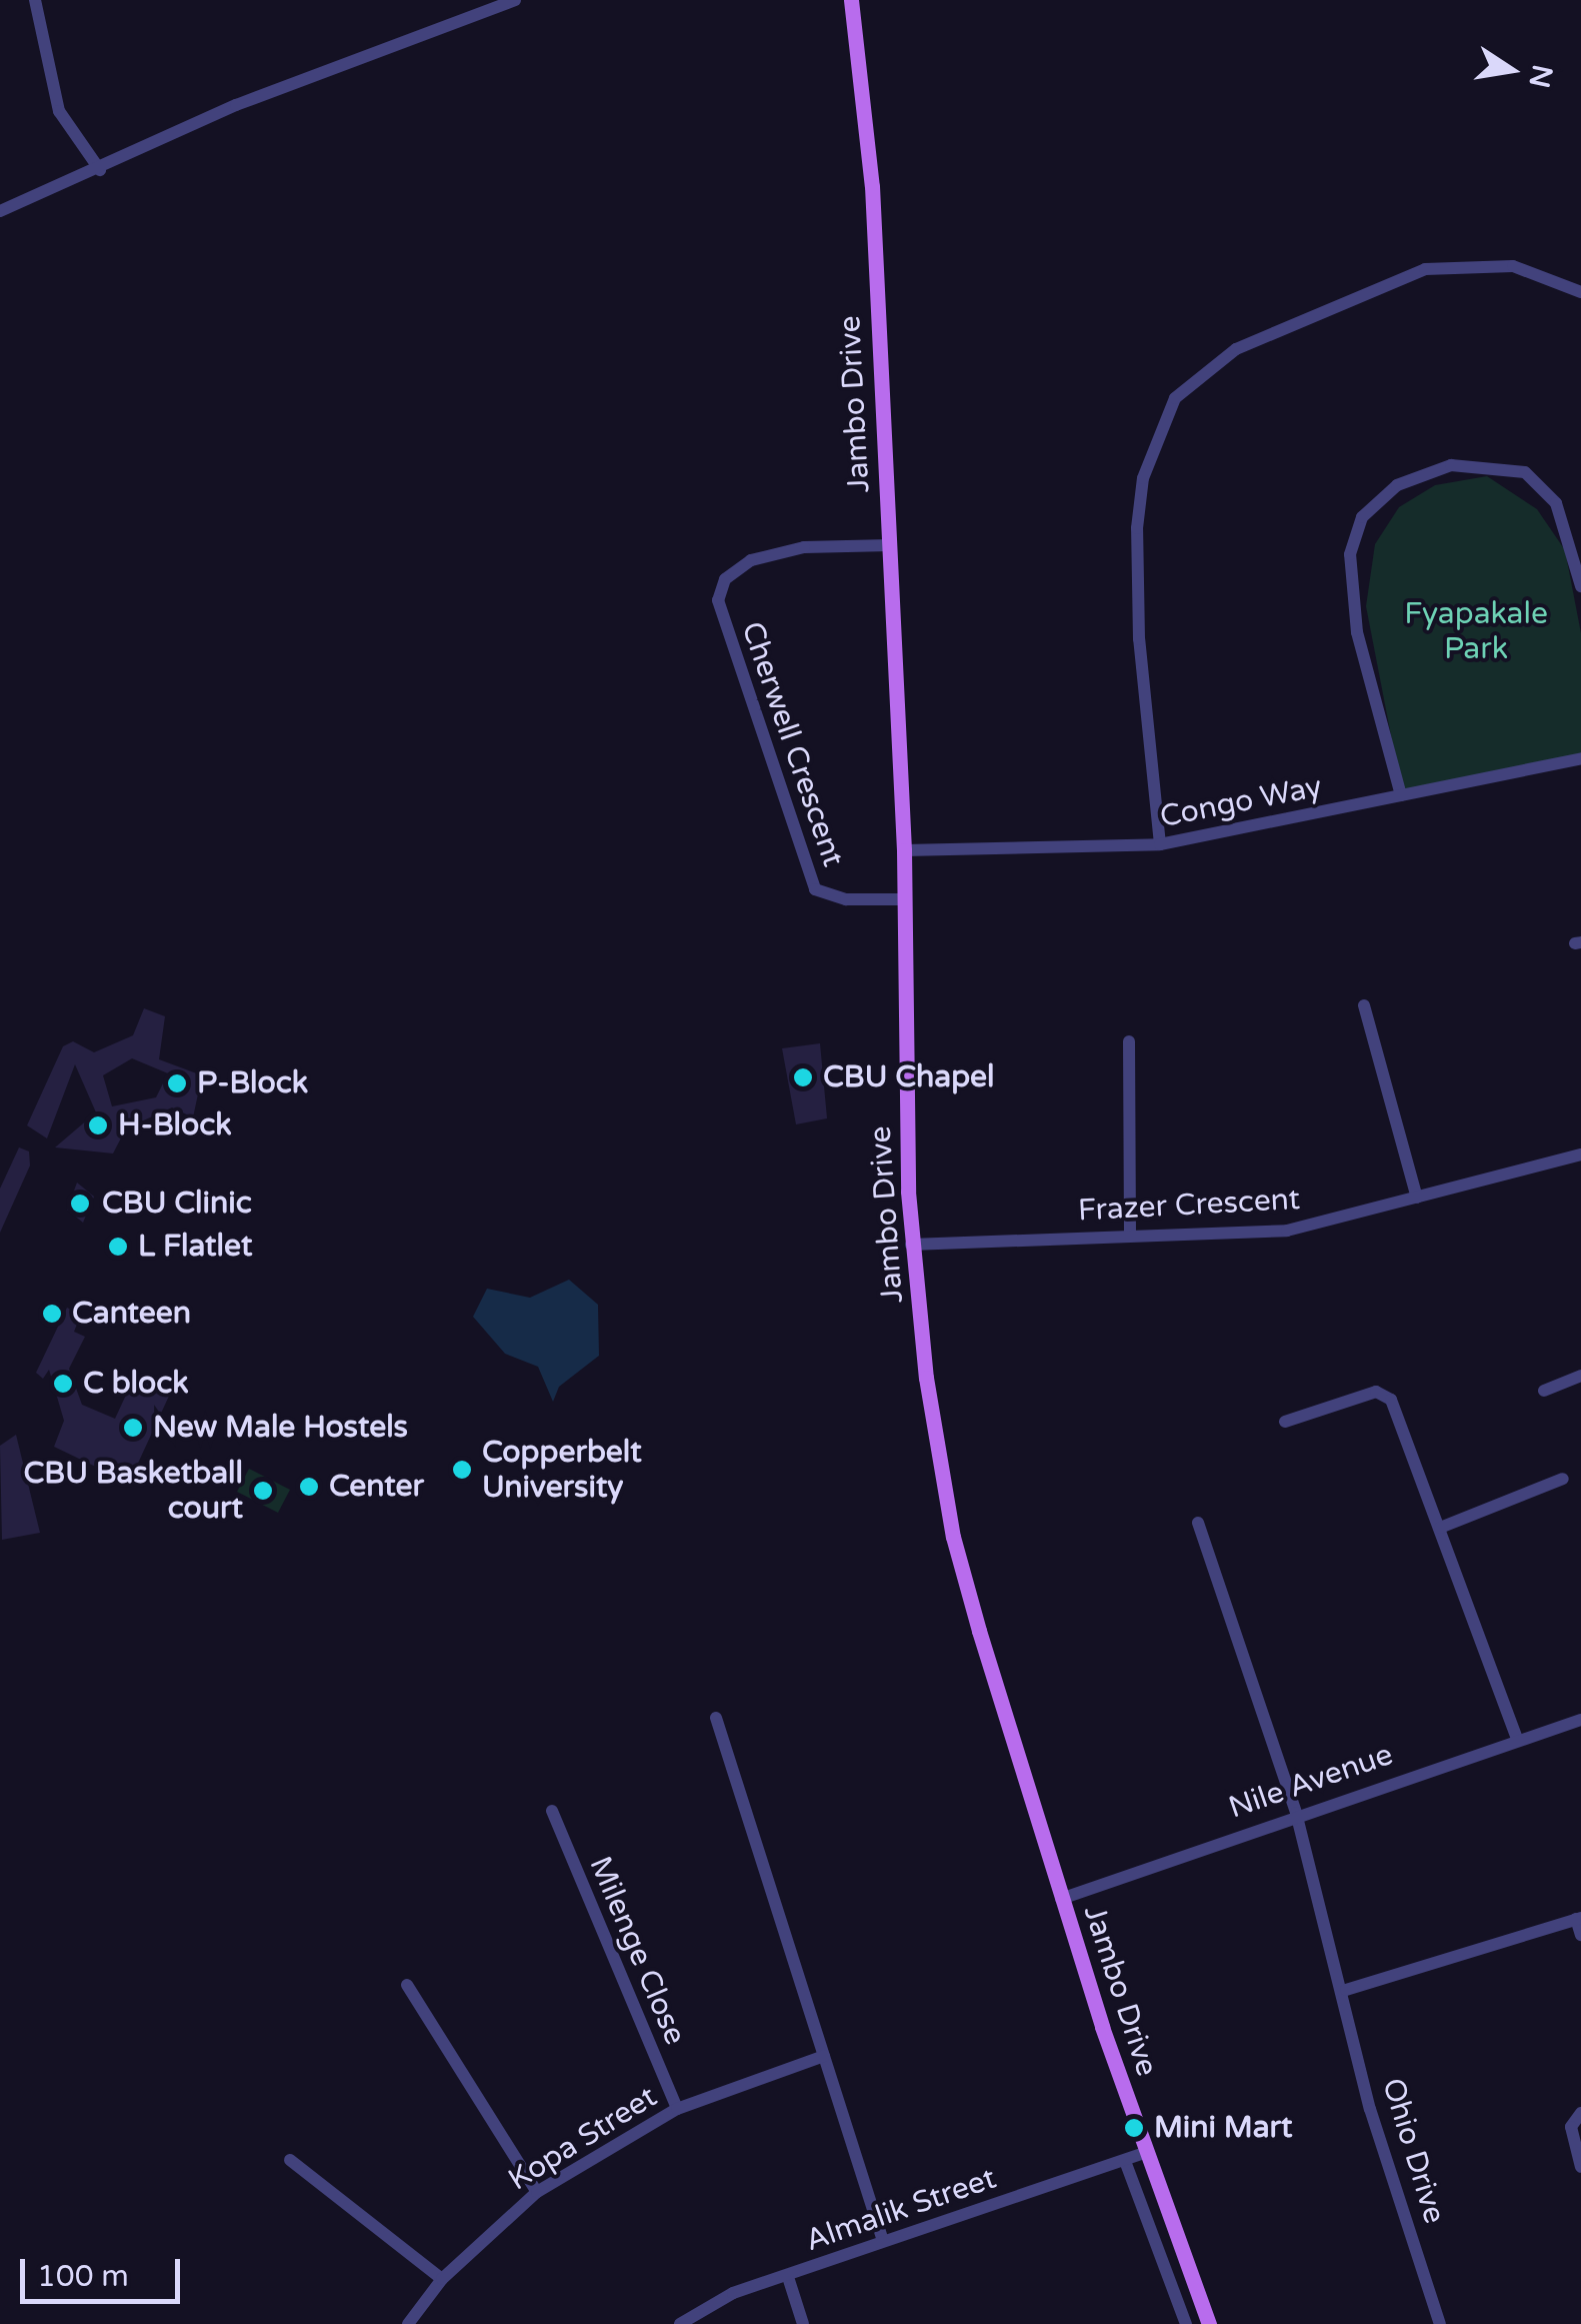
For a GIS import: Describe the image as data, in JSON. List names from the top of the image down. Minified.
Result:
{"streets":{"main road":["Jambo Drive"],"street":["Cherwell Crescent","Congo Way","Frazer Crescent","Nile Avenue","Milenge Close","Kopa Street","Ohio Drive","Almalik Street"]},"crossings":[["Jambo Drive","Cherwell Crescent"],["Jambo Drive","Congo Way"],["Jambo Drive","Frazer Crescent"],["Jambo Drive","Nile Avenue"],["Jambo Drive","Almalik Street"],["Nile Avenue","Ohio Drive"],["Milenge Close","Kopa Street"]],"parks":["Fyapakale Park"],"places":["CBU Chapel","P-Block","H-Block","CBU Clinic","L Flatlet","Canteen","C block","New Male Hostels","Copperbelt University","Center","CBU Basketball court","Mini Mart"],"scale_bar":"100 m","north":"right"}
